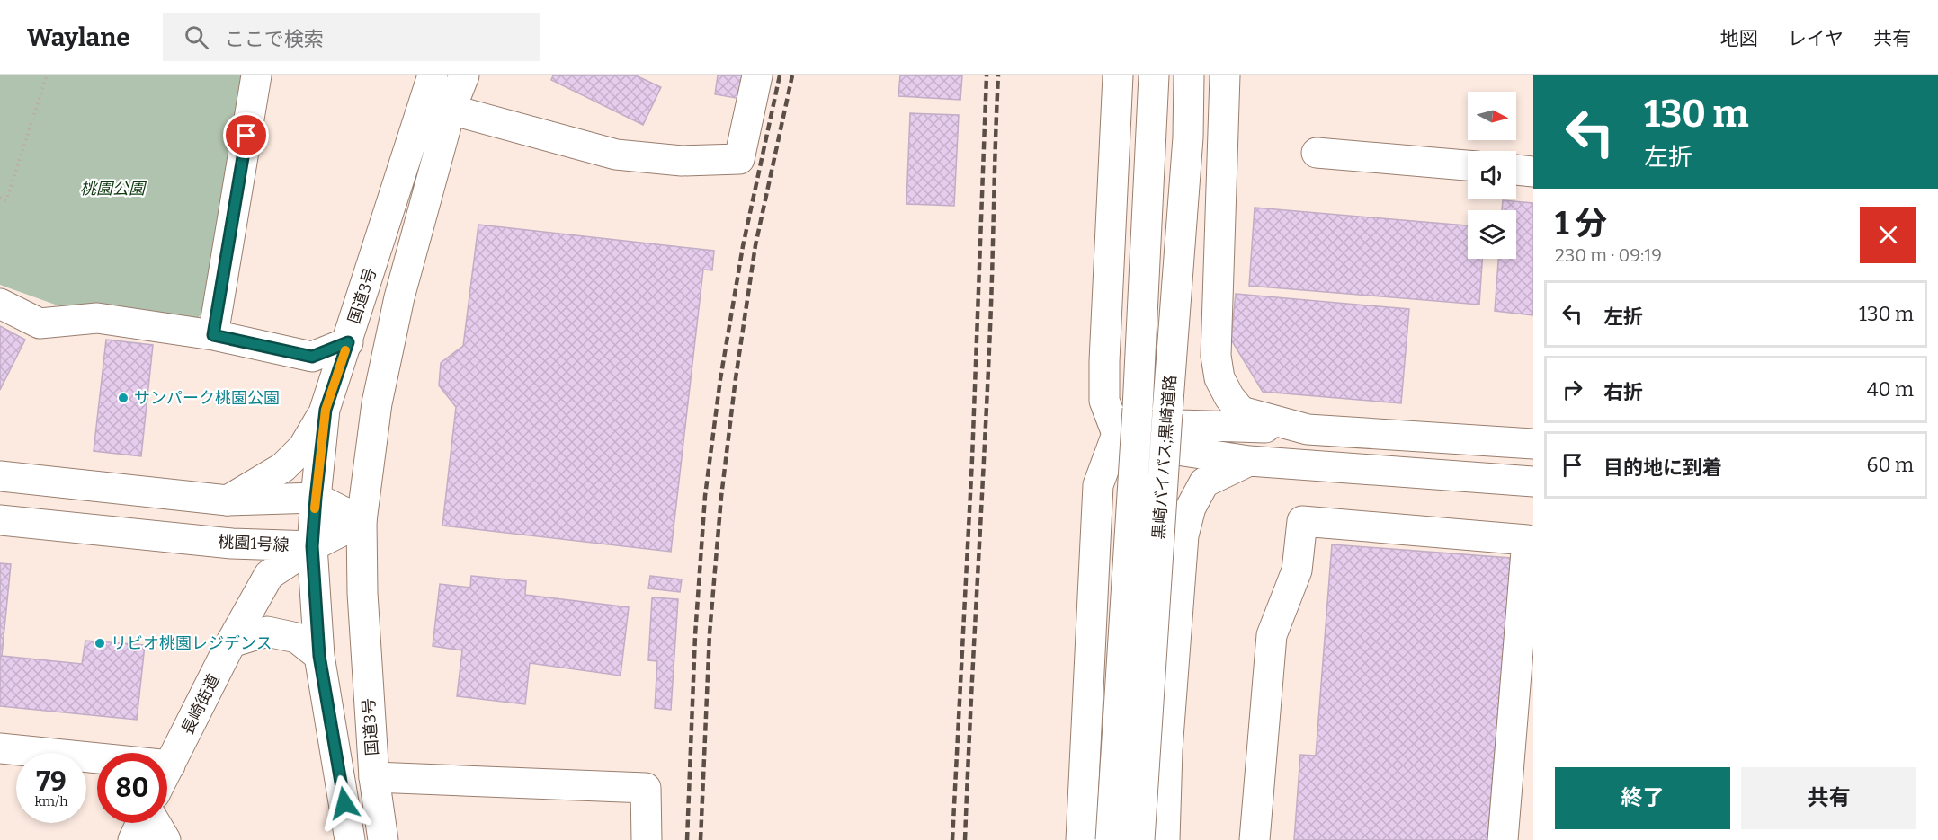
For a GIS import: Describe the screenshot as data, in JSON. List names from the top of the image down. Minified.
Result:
{"streets":{"main road":["国道3号","黒崎バイパス;黒崎道路","桃園1号線","長崎街道"]},"crossings":[["国道3号","桃園1号線"],["国道3号","長崎街道"],["桃園1号線","長崎街道"]],"parks":["桃園公園"],"places":["サンパーク桃園公園","リビオ桃園レジデンス"],"north":"right","page":{"header":"Waylane","search":"ここで検索","nav":["地図","レイヤ","共有"],"turn":["130 m","左折"],"heading":["1 分","230 m · 09:19"],"list":[{"name":"左折","value":"130 m"},{"name":"右折","value":"40 m"},{"name":"目的地に到着","value":"60 m"}],"speed":"79 km/h","limit":"80","buttons":["終了","共有"]}}
